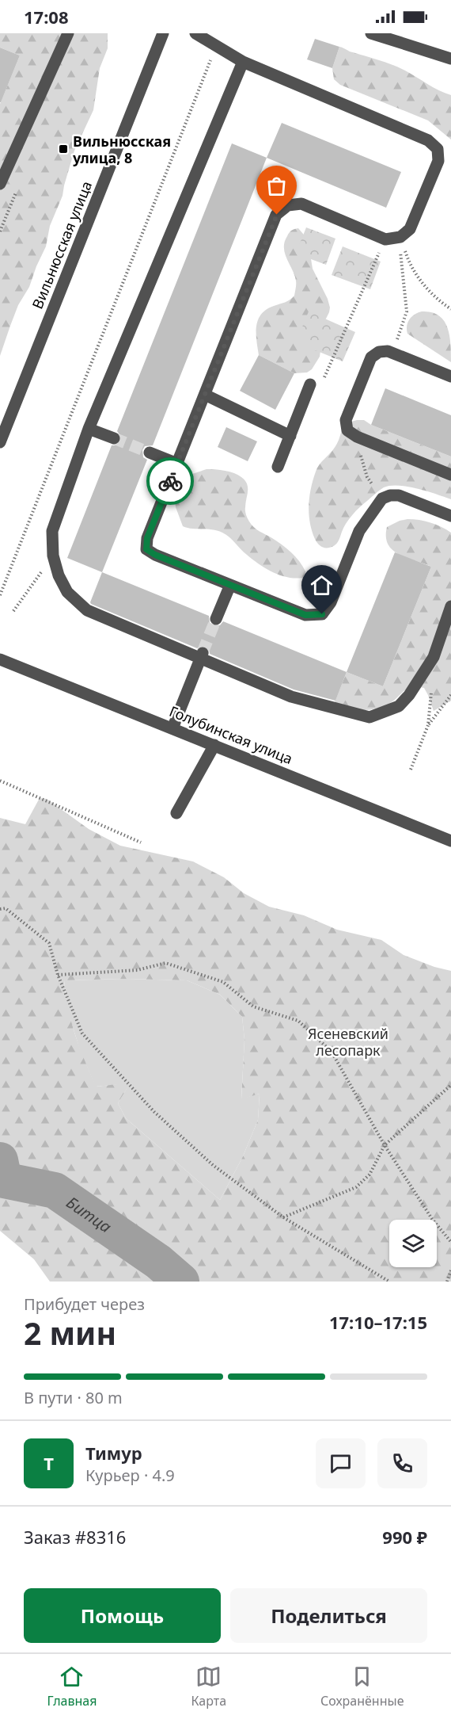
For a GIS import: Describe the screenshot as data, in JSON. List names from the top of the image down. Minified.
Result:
{"streets":{"street":["Вильнюсская улица","Голубинская улица"]},"water":["Битца"],"parks":["Ясеневский лесопарк"],"places":{"transit":["Вильнюсская улица, 8"]},"page":{"status":"17:08","heading":["2 мин","Прибудет через","17:10–17:15"],"panel":["Тимур","Курьер · 4.9","Заказ #8316","990 ₽"],"bar":"В пути · 80 m","round":"Т","buttons":["Помощь","Поделиться"],"tabs":["Главная","Карта","Сохранённые"]}}
